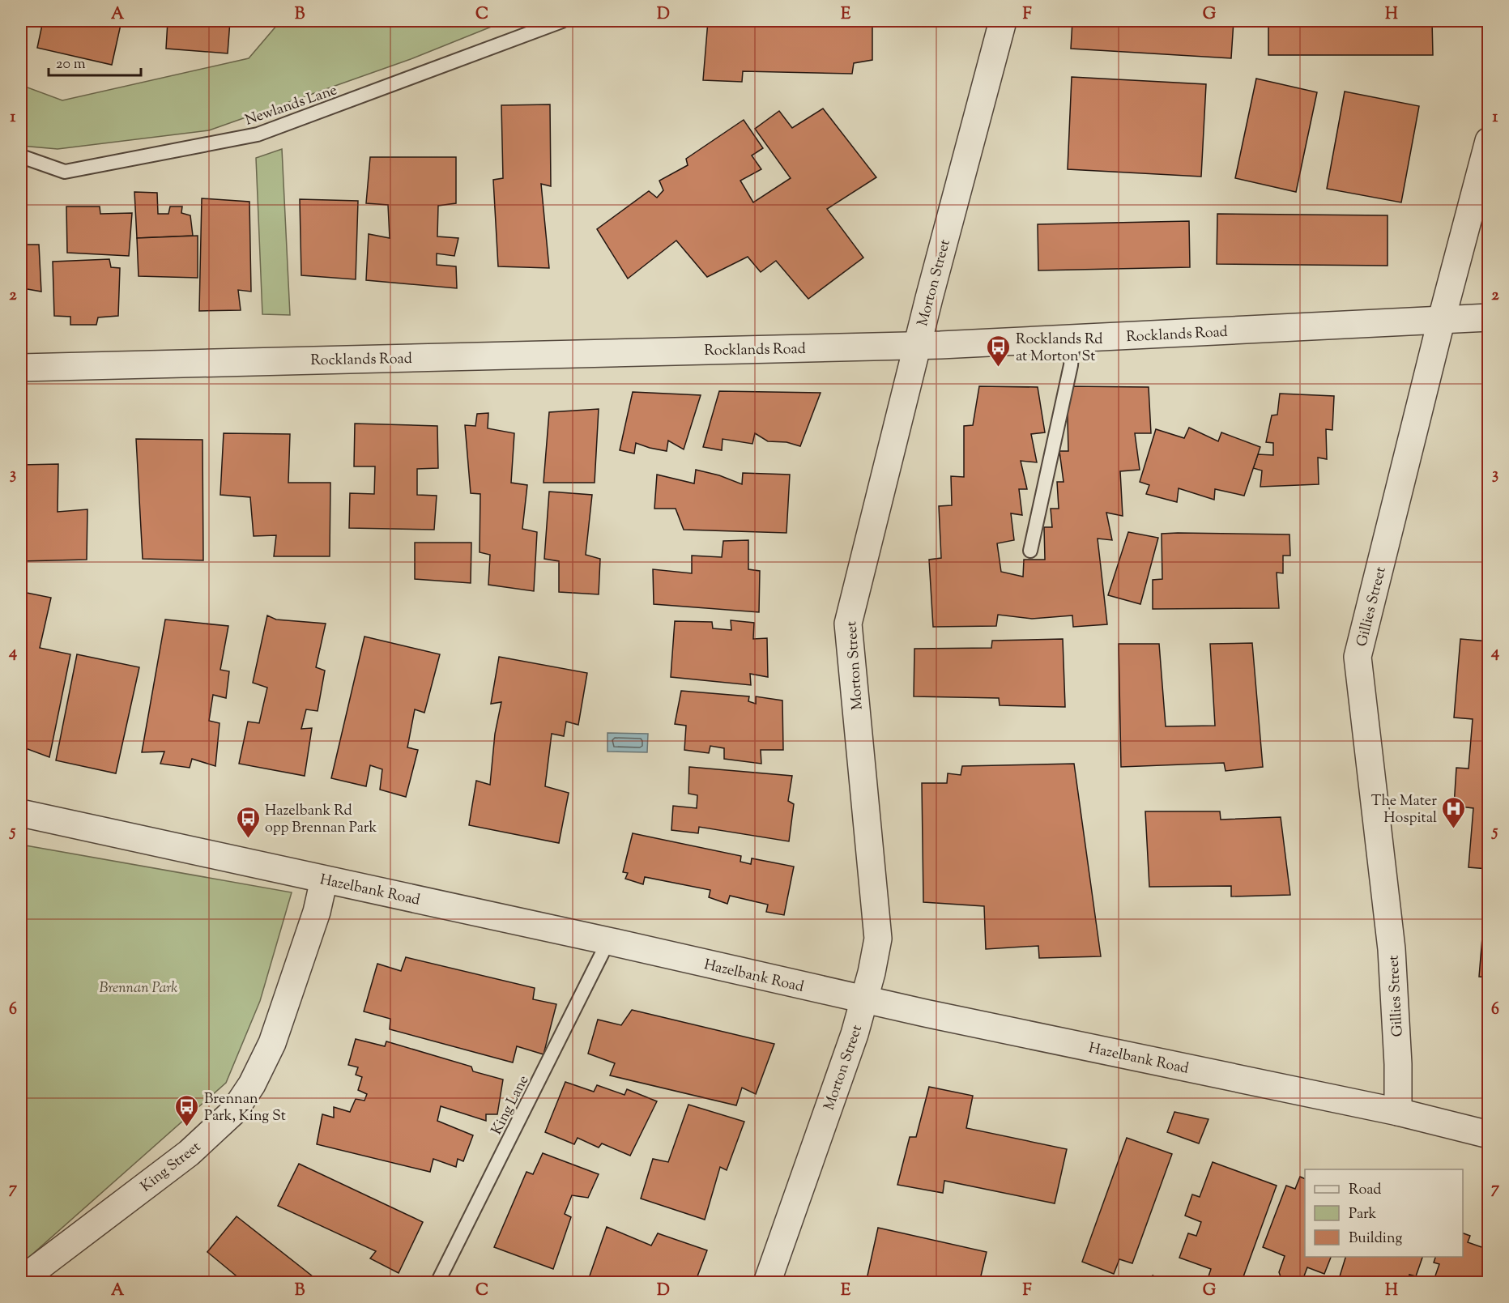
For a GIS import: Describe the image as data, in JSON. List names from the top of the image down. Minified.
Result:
{"streets":{"street":["Morton Street","Rocklands Road","Gillies Street","Hazelbank Road","King Street"],"lane":["Newlands Lane","King Lane"]},"crossings":[["Morton Street","Rocklands Road"],["Morton Street","Hazelbank Road"],["Rocklands Road","Gillies Street"],["Gillies Street","Hazelbank Road"],["Hazelbank Road","King Lane"],["Hazelbank Road","King Street"]],"parks":["Brennan Park"],"places":{"bus stop":["Rocklands Rd at Morton St","Hazelbank Rd opp Brennan Park","Brennan Park, King St"],"hospital":["The Mater Hospital"]},"legend":["Road","Park","Building"],"scale_bar":"20 m","grid":{"columns":["A","B","C","D","E","F","G","H"],"rows":["1","2","3","4","5","6","7"]}}
